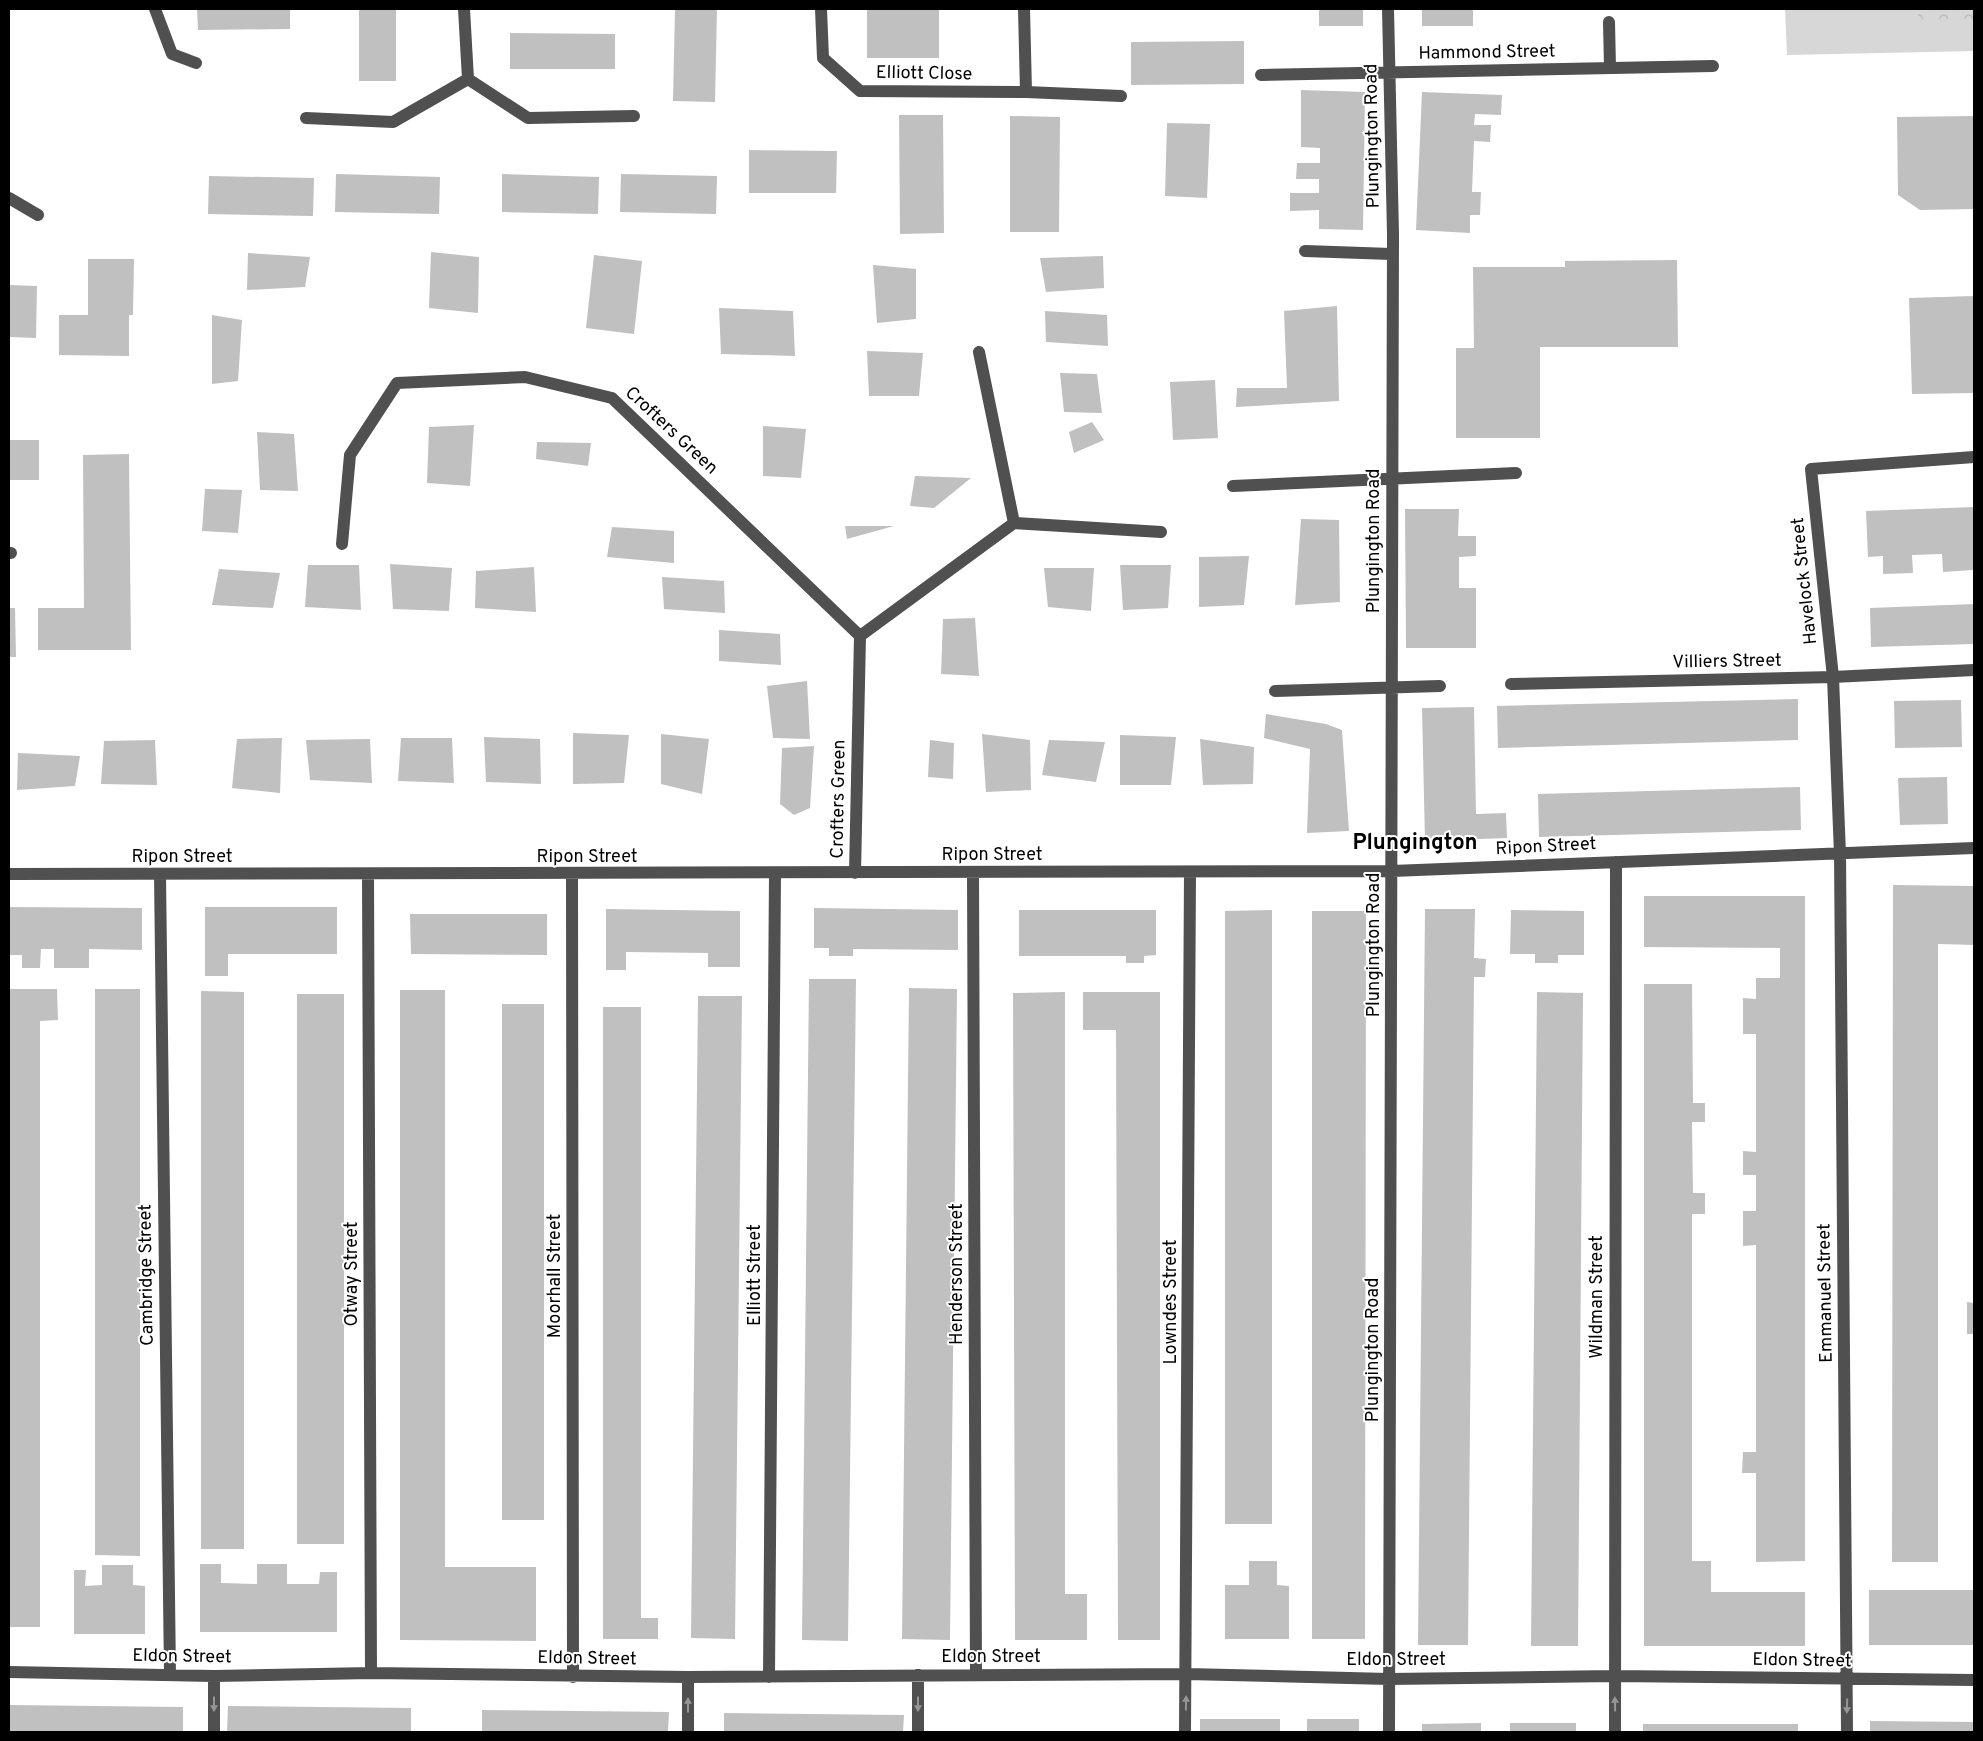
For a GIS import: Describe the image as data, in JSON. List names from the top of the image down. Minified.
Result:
{"streets":{"street":["Hammond Street","Elliott Close","Plungington Road","Crofters Green","Havelock Street","Villiers Street","Ripon Street","Otway Street","Henderson Street","Cambridge Street","Elliott Street","Moorhall Street","Emmanuel Street","Wildman Street","Lowndes Street","Eldon Street"]},"crossings":[["Hammond Street","Plungington Road"],["Plungington Road","Ripon Street"],["Plungington Road","Eldon Street"],["Crofters Green","Ripon Street"],["Havelock Street","Villiers Street"],["Havelock Street","Ripon Street"],["Havelock Street","Emmanuel Street"],["Ripon Street","Otway Street"],["Ripon Street","Henderson Street"],["Ripon Street","Cambridge Street"],["Ripon Street","Elliott Street"],["Ripon Street","Moorhall Street"],["Ripon Street","Emmanuel Street"],["Ripon Street","Wildman Street"],["Ripon Street","Lowndes Street"],["Otway Street","Eldon Street"],["Henderson Street","Eldon Street"],["Cambridge Street","Eldon Street"],["Elliott Street","Eldon Street"],["Moorhall Street","Eldon Street"],["Emmanuel Street","Eldon Street"],["Wildman Street","Eldon Street"],["Lowndes Street","Eldon Street"]],"districts":["Plungington"]}
